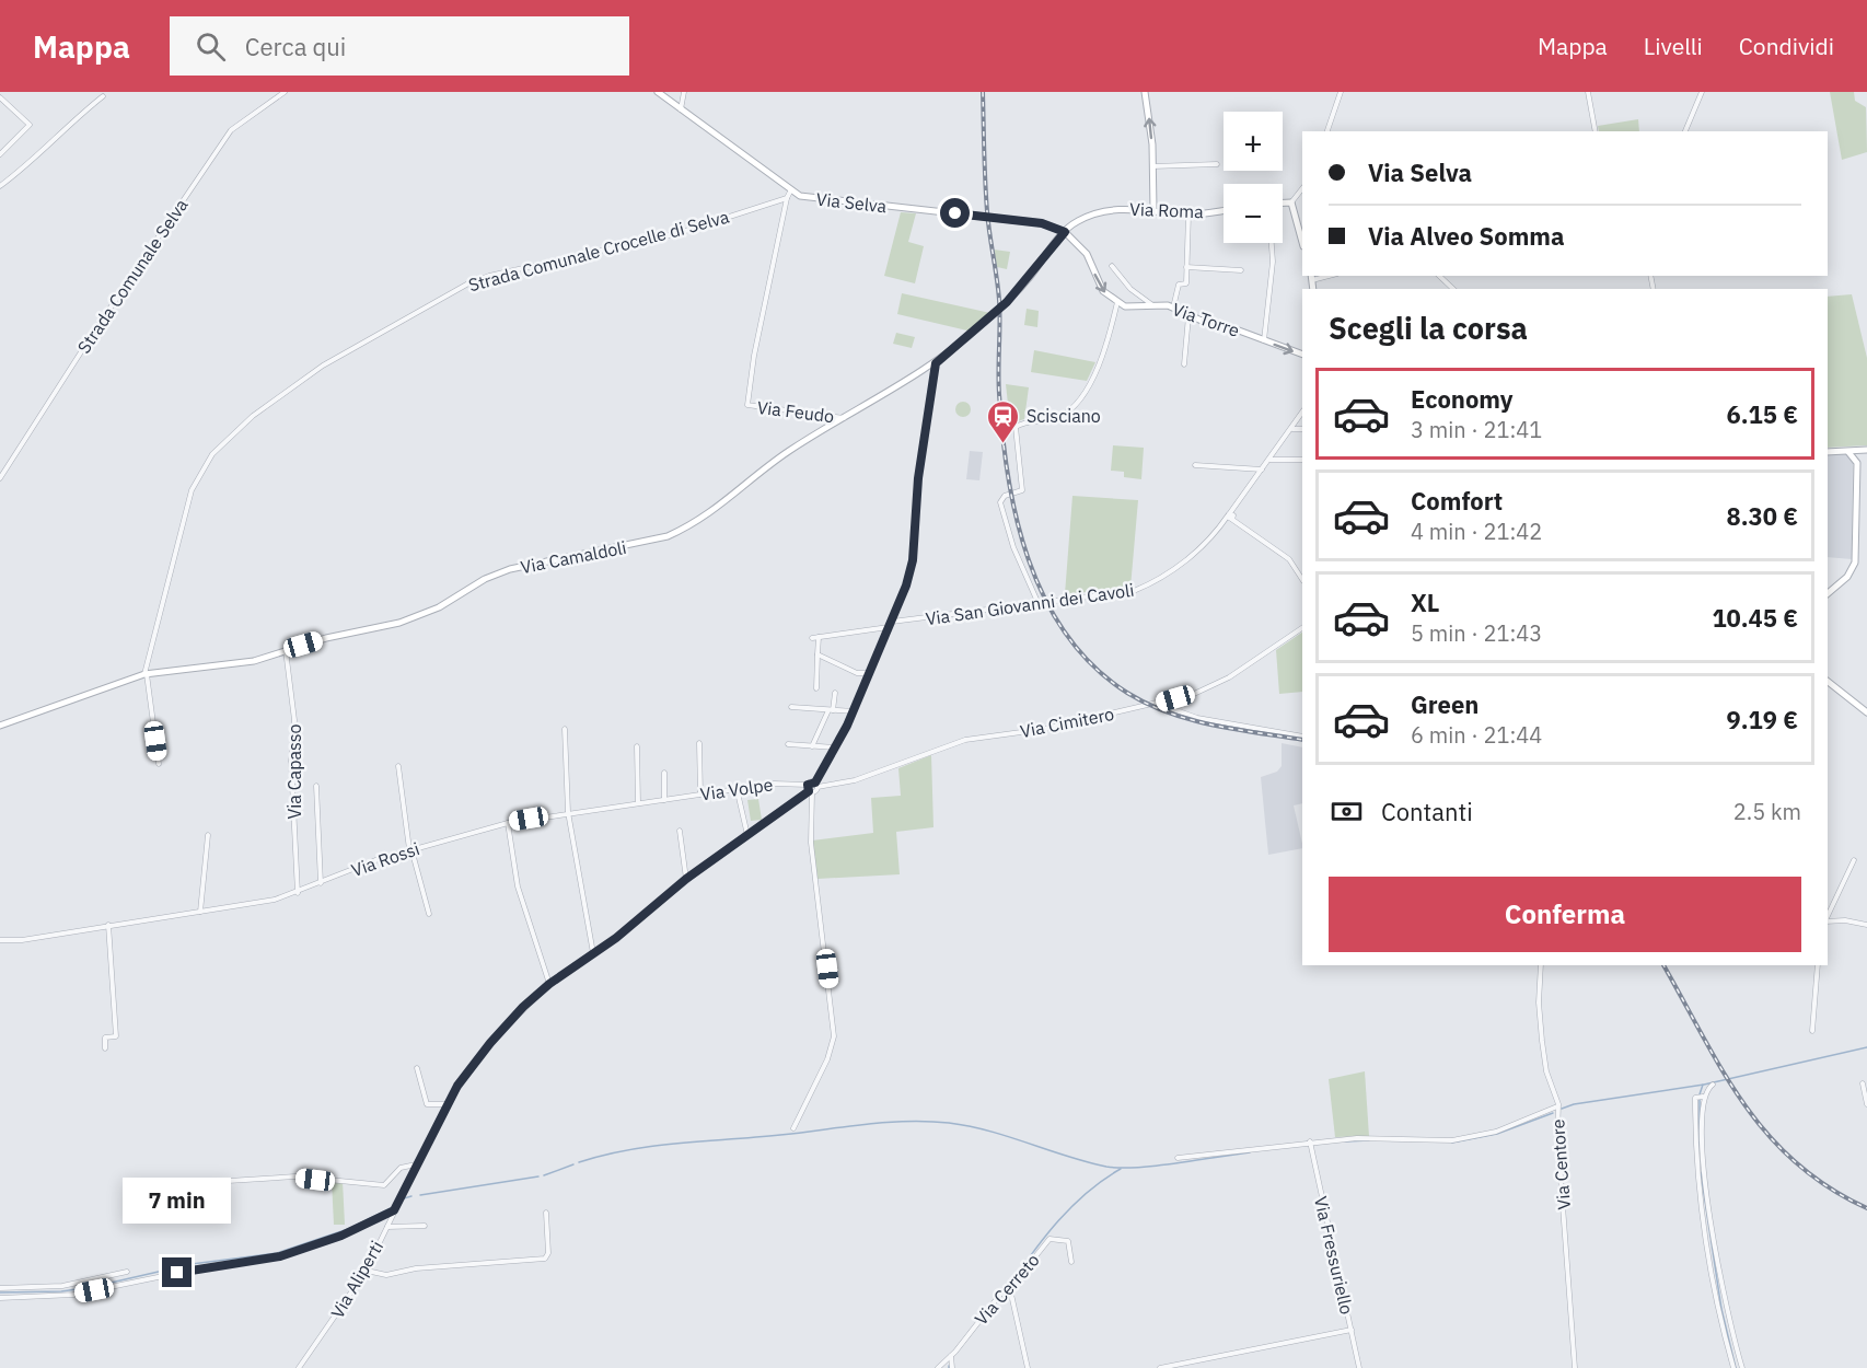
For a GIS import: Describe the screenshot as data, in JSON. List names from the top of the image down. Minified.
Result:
{"streets":{"street":["Via Selva","Via Roma","Strada Comunale Crocelle di Selva","Strada Comunale Selva","Via Torre","Via Feudo","Via Camaldoli","Via San Giovanni dei Cavoli","Via Cimitero","Via Capasso","Via Volpe","Via Rossi","Via Centore","Via Fressuriello","Via Aliperti","Via Cerreto"]},"crossings":[["Via Selva","Via Roma"],["Via Selva","Strada Comunale Crocelle di Selva"],["Via Selva","Via Feudo"],["Via Selva","Via Camaldoli"],["Via Roma","Via Camaldoli"],["Strada Comunale Crocelle di Selva","Via Feudo"],["Strada Comunale Crocelle di Selva","Via Camaldoli"],["Via Feudo","Via Camaldoli"],["Via Camaldoli","Via Capasso"],["Via Camaldoli","Via Aliperti"],["Via San Giovanni dei Cavoli","Via Aliperti"],["Via Cimitero","Via Volpe"],["Via Cimitero","Via Aliperti"],["Via Capasso","Via Rossi"],["Via Volpe","Via Rossi"]],"places":{"station":["Scisciano"]},"page":{"header":"Mappa","search":"Cerca qui","nav":["Mappa","Livelli","Condividi"],"map_buttons":["+","−"],"banner":["Via Selva","Via Alveo Somma"],"heading":"Scegli la corsa","list":[{"name":"Economy","note":"3 min · 21:41","value":"6.15 €"},{"name":"Comfort","note":"4 min · 21:42","value":"8.30 €"},{"name":"XL","note":"5 min · 21:43","value":"10.45 €"},{"name":"Green","note":"6 min · 21:44","value":"9.19 €"}],"pay":["Contanti","2.5 km"],"buttons":"Conferma","bubble":"7 min"}}
